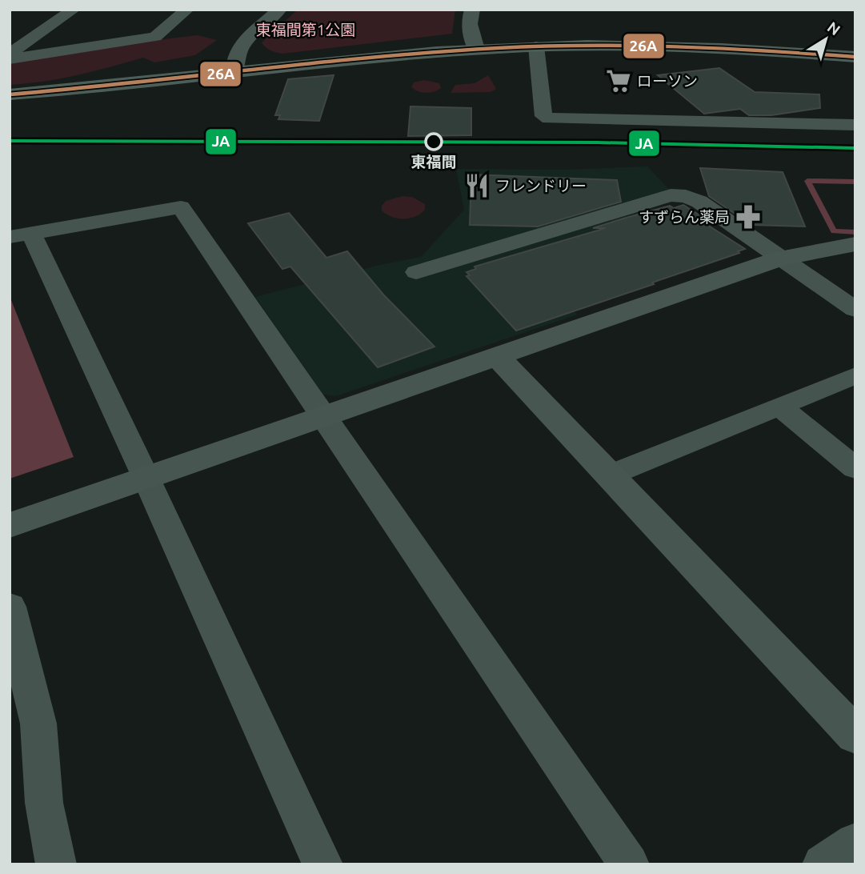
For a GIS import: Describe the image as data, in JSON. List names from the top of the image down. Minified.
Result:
{"parks":["東福間第1公園"],"places":{"supermarket":["ローソン"],"other":["東福間"],"restaurant":["フレンドリー"],"pharmacy":["すずらん薬局"]},"lines":["transit line 26A","transit line JA"],"north":"top right"}
